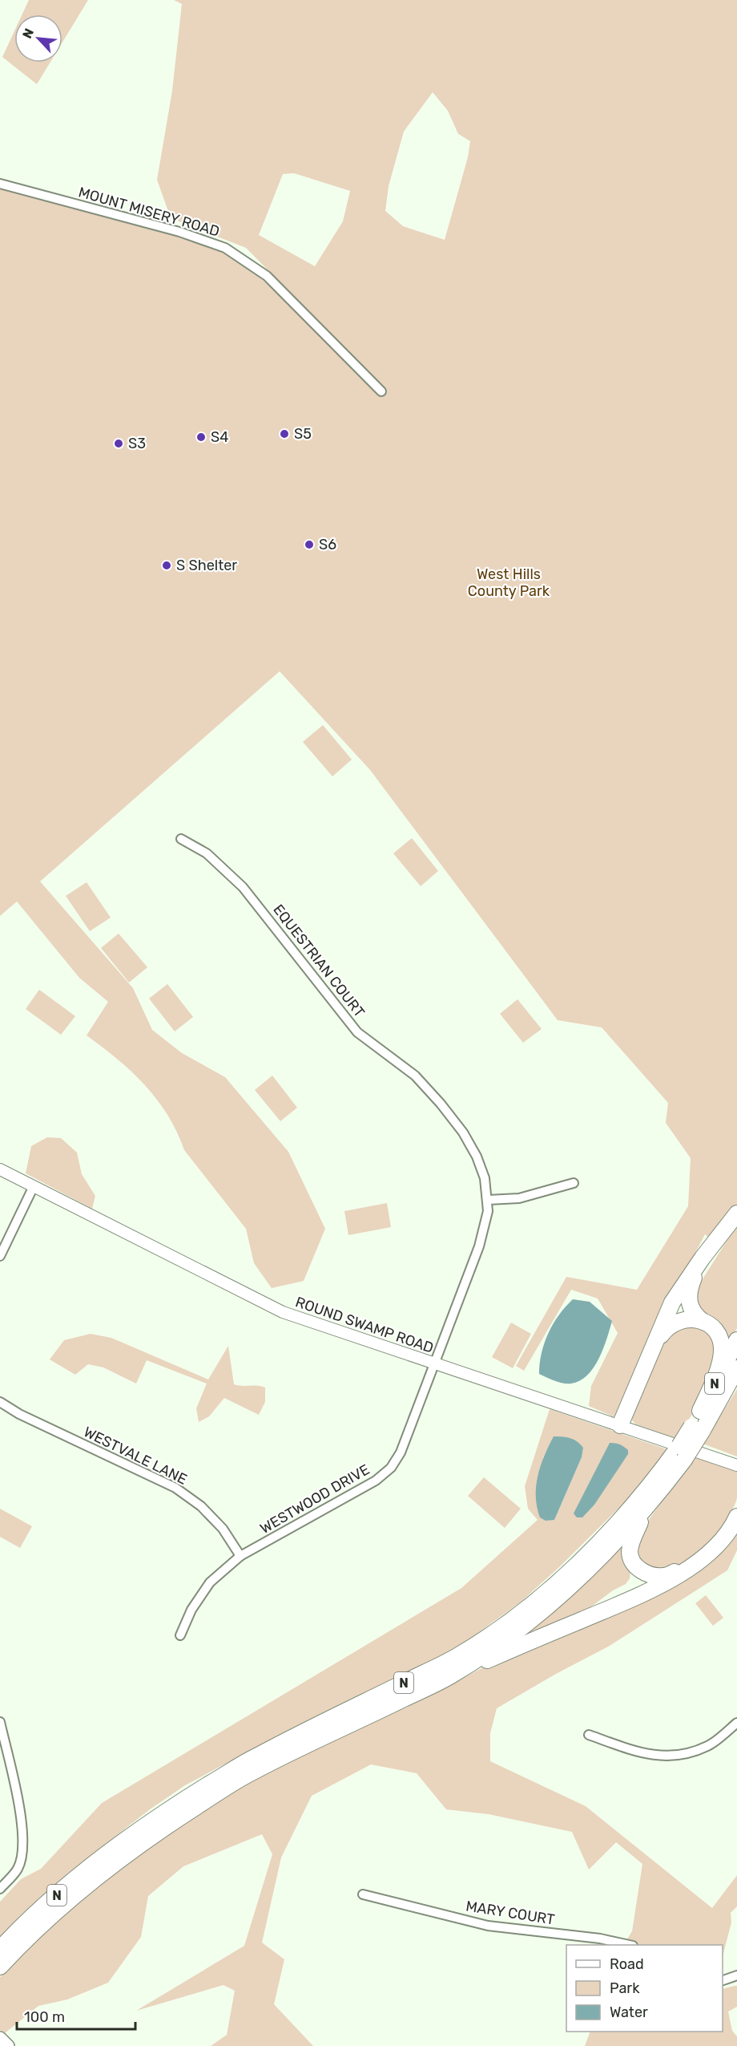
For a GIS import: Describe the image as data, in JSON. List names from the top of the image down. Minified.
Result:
{"streets":{"highway":["N"],"street":["MOUNT MISERY ROAD","EQUESTRIAN COURT","ROUND SWAMP ROAD","WESTVALE LANE","WESTWOOD DRIVE","MARY COURT"]},"crossings":[["EQUESTRIAN COURT","ROUND SWAMP ROAD"],["EQUESTRIAN COURT","WESTWOOD DRIVE"],["ROUND SWAMP ROAD","WESTWOOD DRIVE"],["WESTVALE LANE","WESTWOOD DRIVE"]],"parks":["West Hills County Park"],"places":["S5","S4","S3","S6","S Shelter"],"legend":["Road","Park","Water"],"scale_bar":"100 m","north":"top left"}
